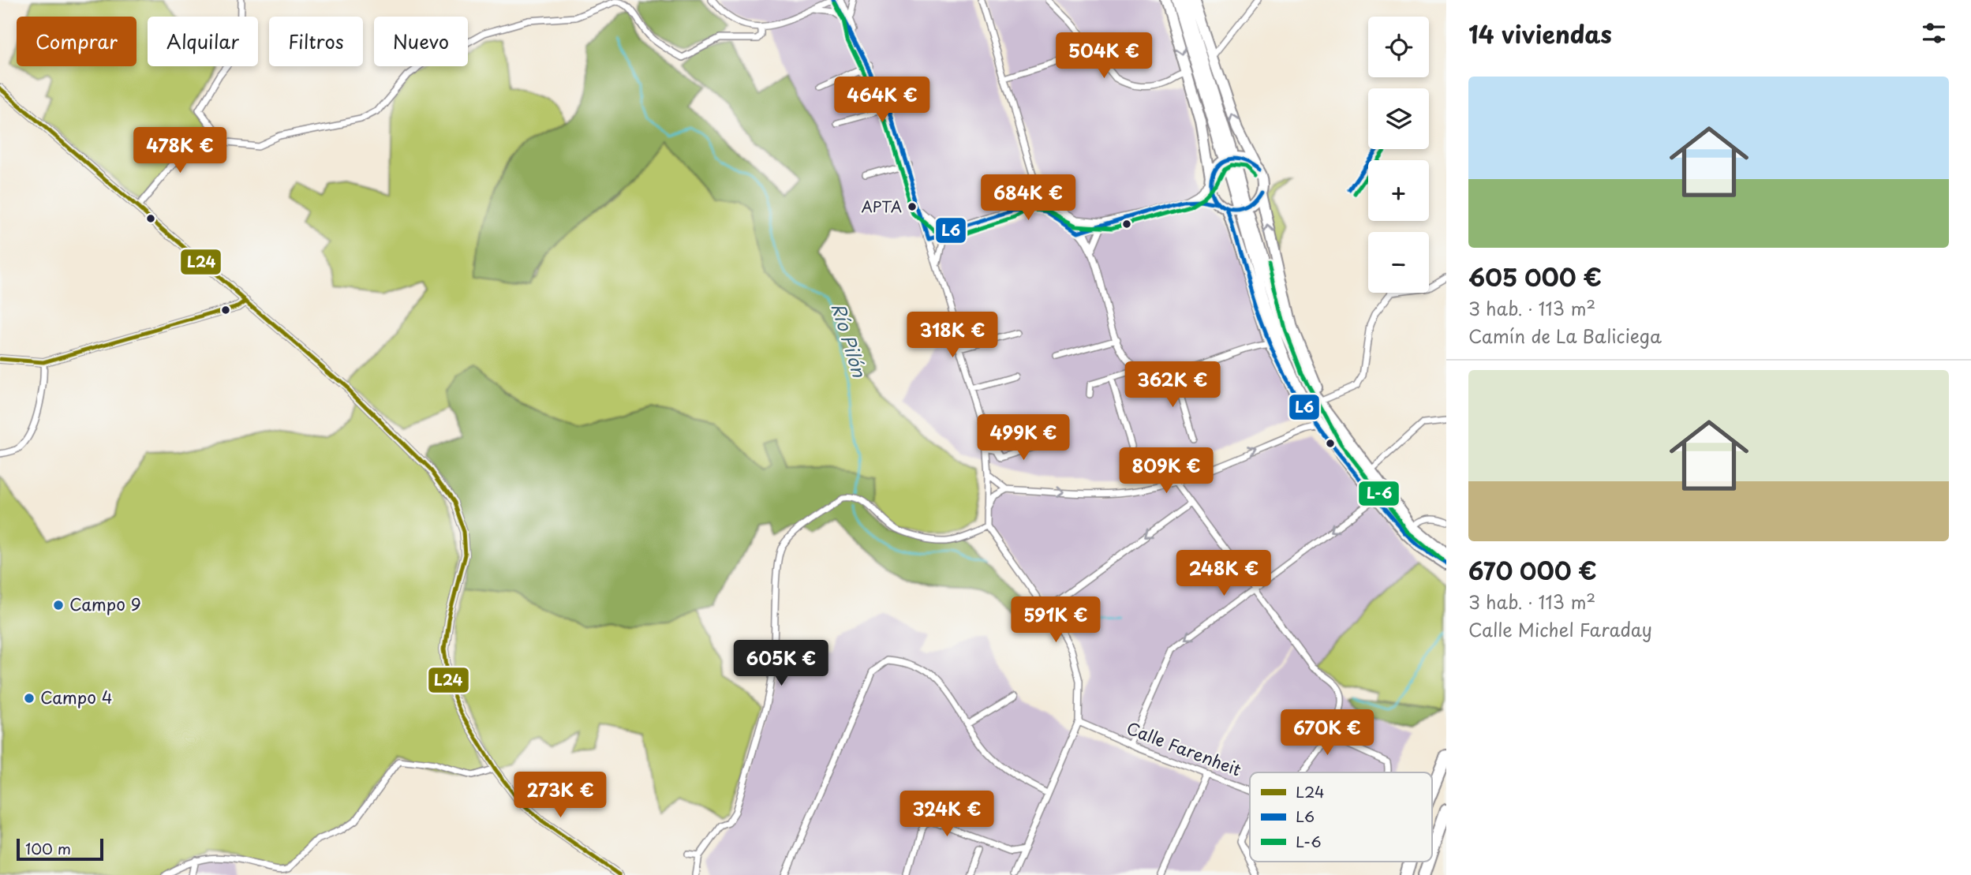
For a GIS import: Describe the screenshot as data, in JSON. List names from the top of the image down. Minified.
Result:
{"streets":{"street":["Calle Farenheit"]},"water":["Río Pilón"],"places":["APTA","Campo 9","Campo 4"],"lines":["transit line L6","transit line L-6","transit line L24"],"legend":["L24","L6","L-6"],"scale_bar":"100 m","page":{"heading":"14 viviendas","map_buttons":["+","−"],"chip":["Comprar","Alquilar","Filtros","Nuevo"],"price":["504K €","464K €","478K €","684K €","318K €","362K €","499K €","809K €","248K €","591K €","605K €","670K €","273K €","324K €"],"list":[{"name":"605 000 €","note":"3 hab. · 113 m² · Camín de La Baliciega"},{"name":"670 000 €","note":"3 hab. · 113 m² · Calle Michel Faraday"}],"scale":"100 m"}}
